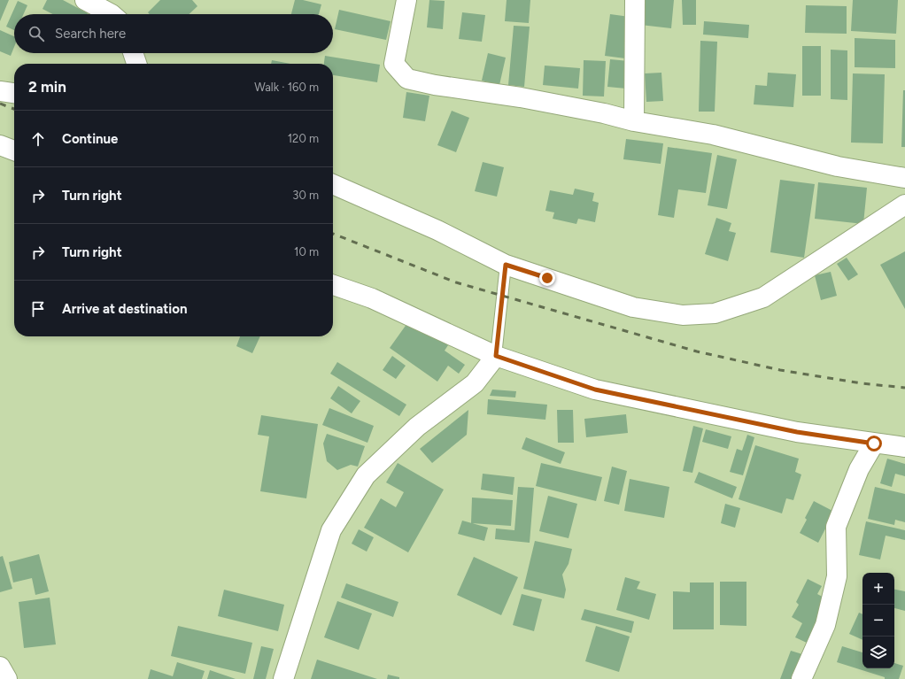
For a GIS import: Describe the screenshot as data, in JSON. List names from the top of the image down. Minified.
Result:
{"page":{"search":"Search here","heading":["2 min","Walk · 160 m"],"list":[["Continue","120 m"],["Turn right","30 m"],["Turn right","10 m"],"Arrive at destination"],"map_buttons":["+","−"]}}
